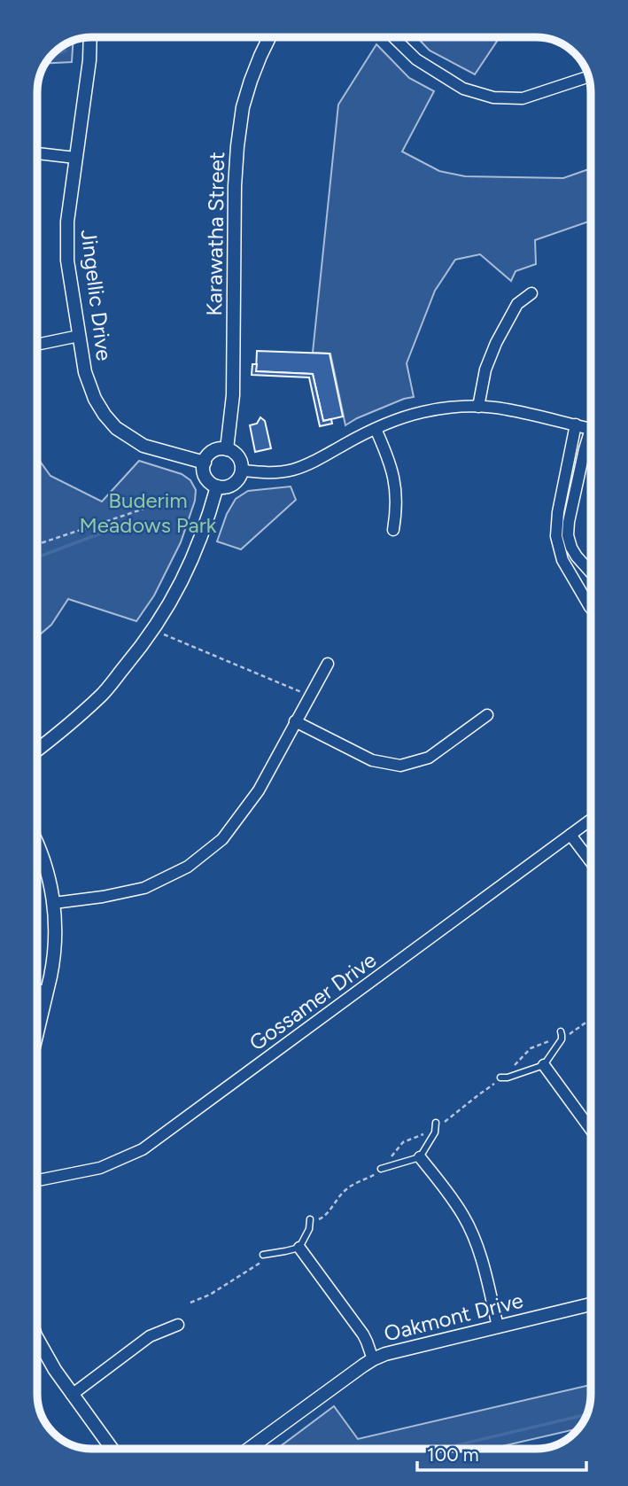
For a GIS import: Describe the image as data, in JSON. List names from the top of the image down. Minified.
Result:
{"streets":{"street":["Karawatha Street","Jingellic Drive","Gossamer Drive","Oakmont Drive"]},"crossings":[["Karawatha Street","Jingellic Drive"]],"parks":["Buderim Meadows Park"],"scale_bar":"100 m"}
